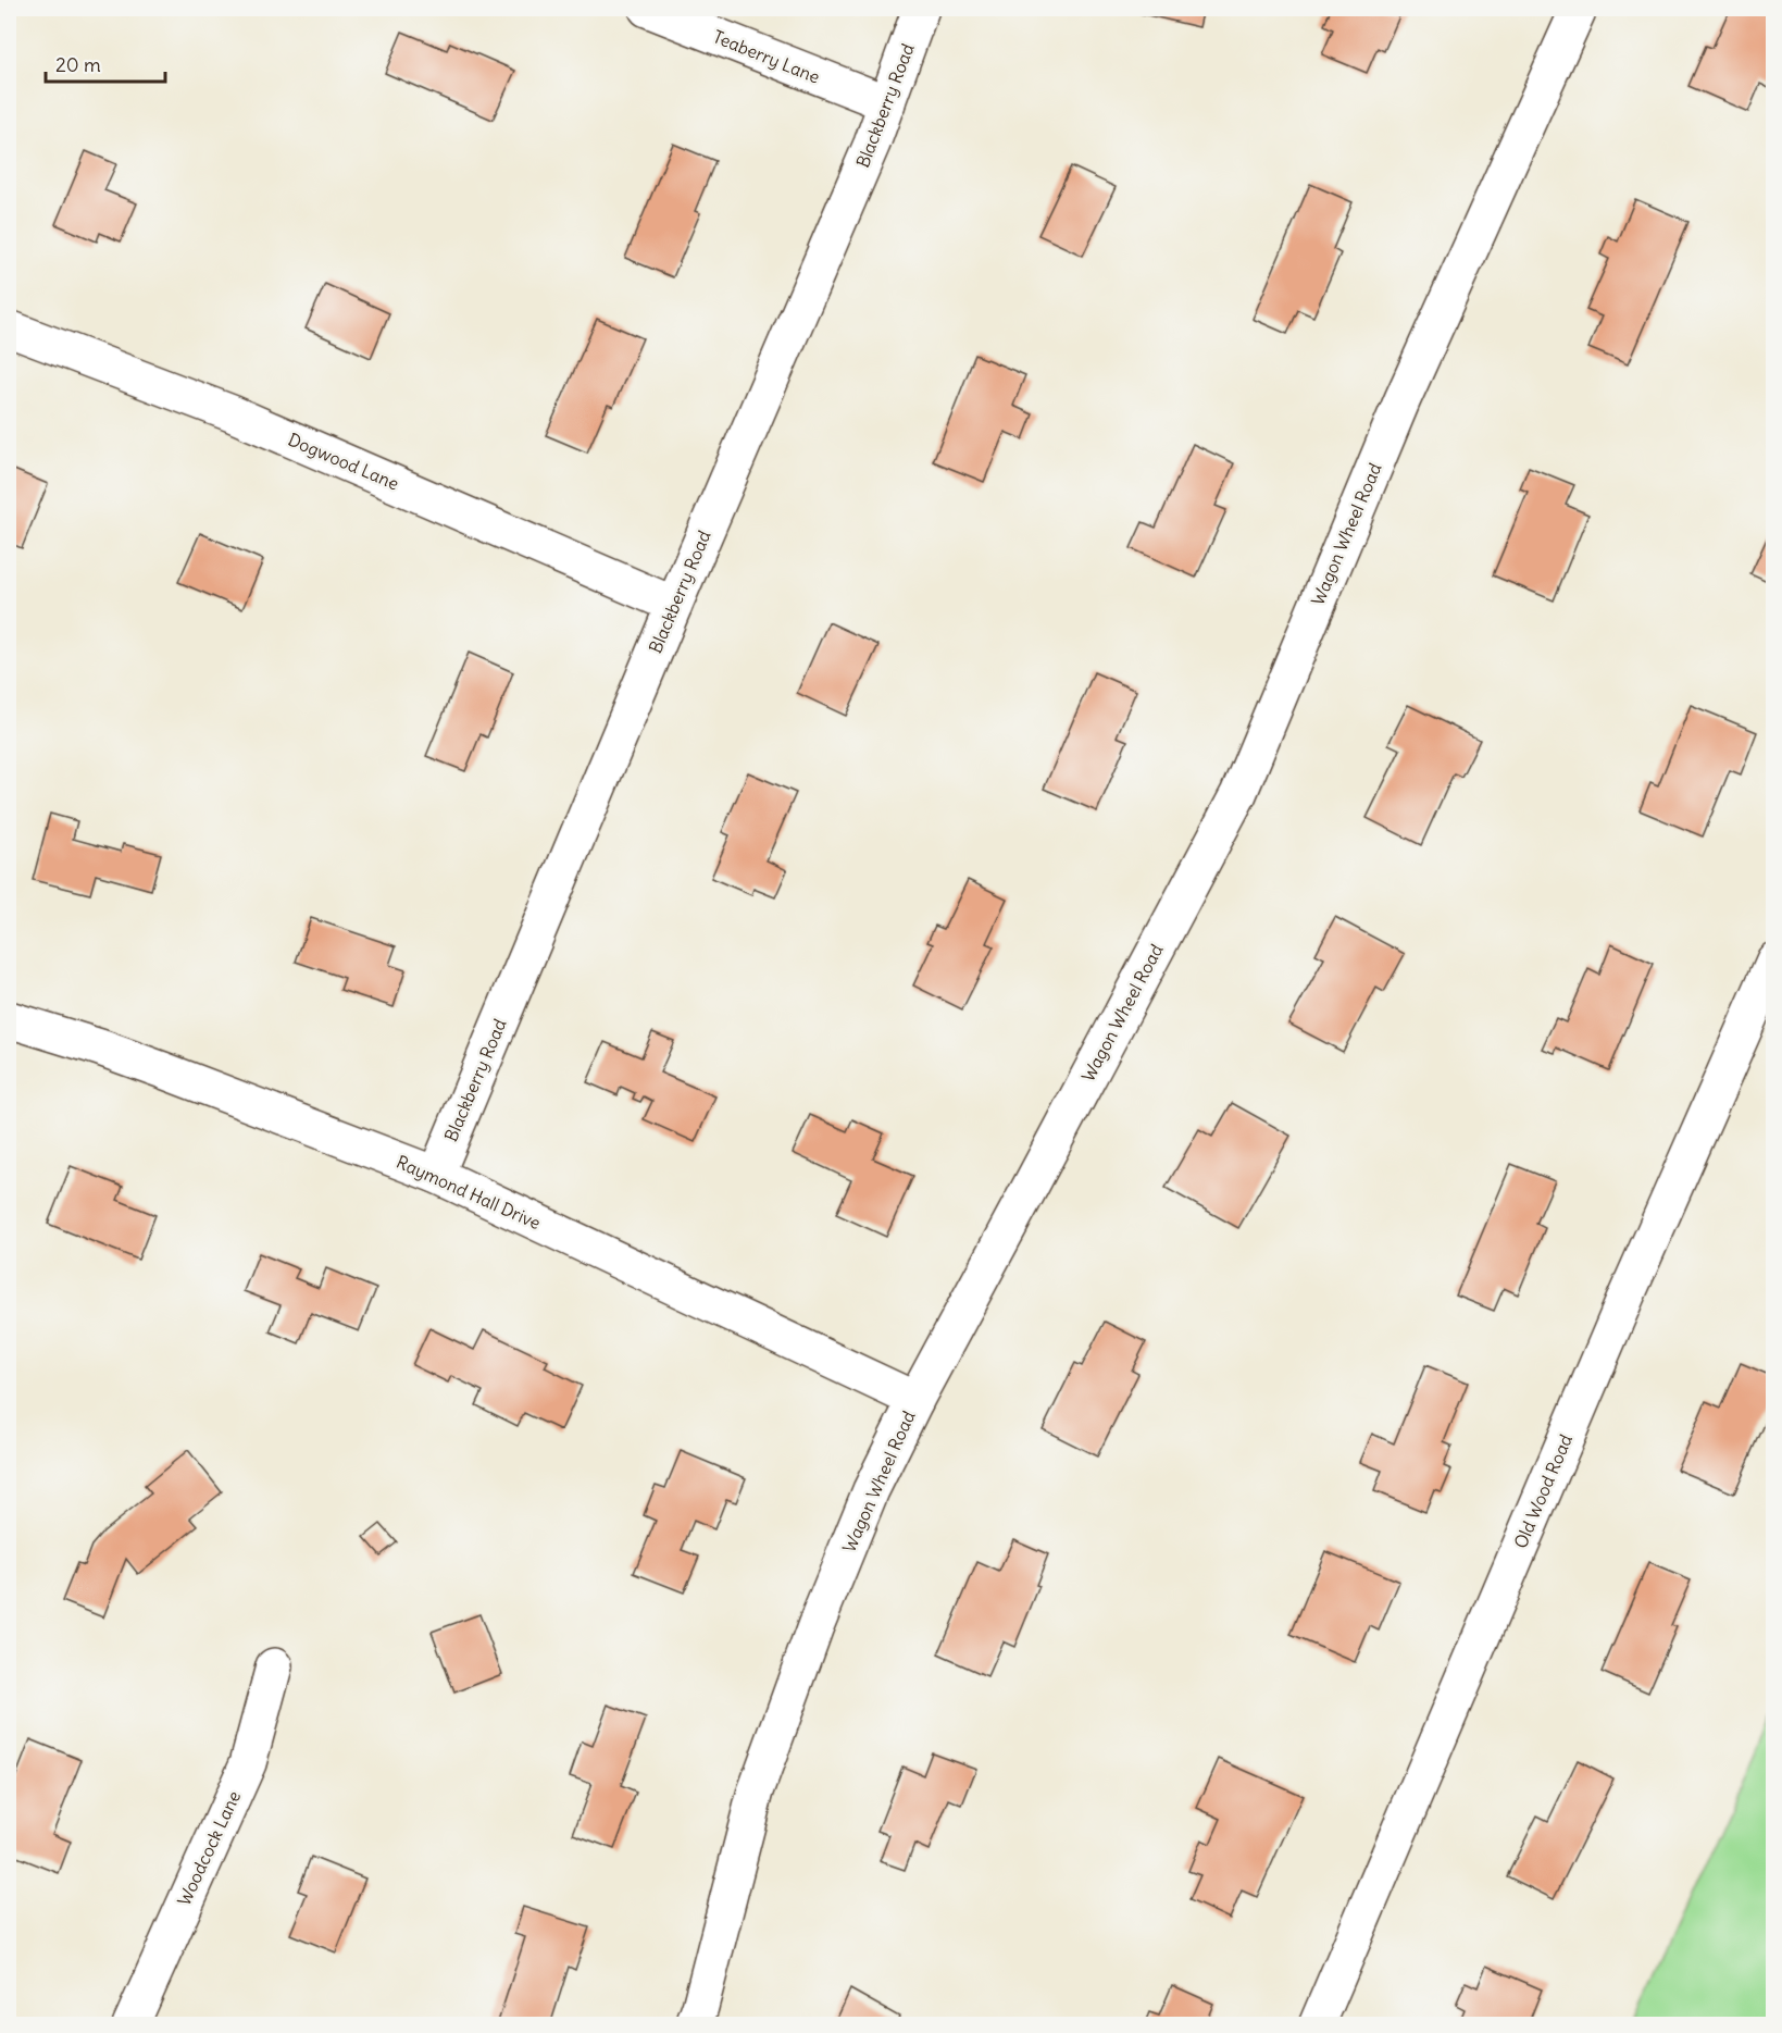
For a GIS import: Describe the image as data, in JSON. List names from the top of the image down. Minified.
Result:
{"streets":{"street":["Teaberry Lane","Blackberry Road","Dogwood Lane","Wagon Wheel Road","Raymond Hall Drive","Old Wood Road","Woodcock Lane"]},"crossings":[["Teaberry Lane","Blackberry Road"],["Blackberry Road","Dogwood Lane"],["Blackberry Road","Raymond Hall Drive"],["Wagon Wheel Road","Raymond Hall Drive"]],"scale_bar":"20 m"}
